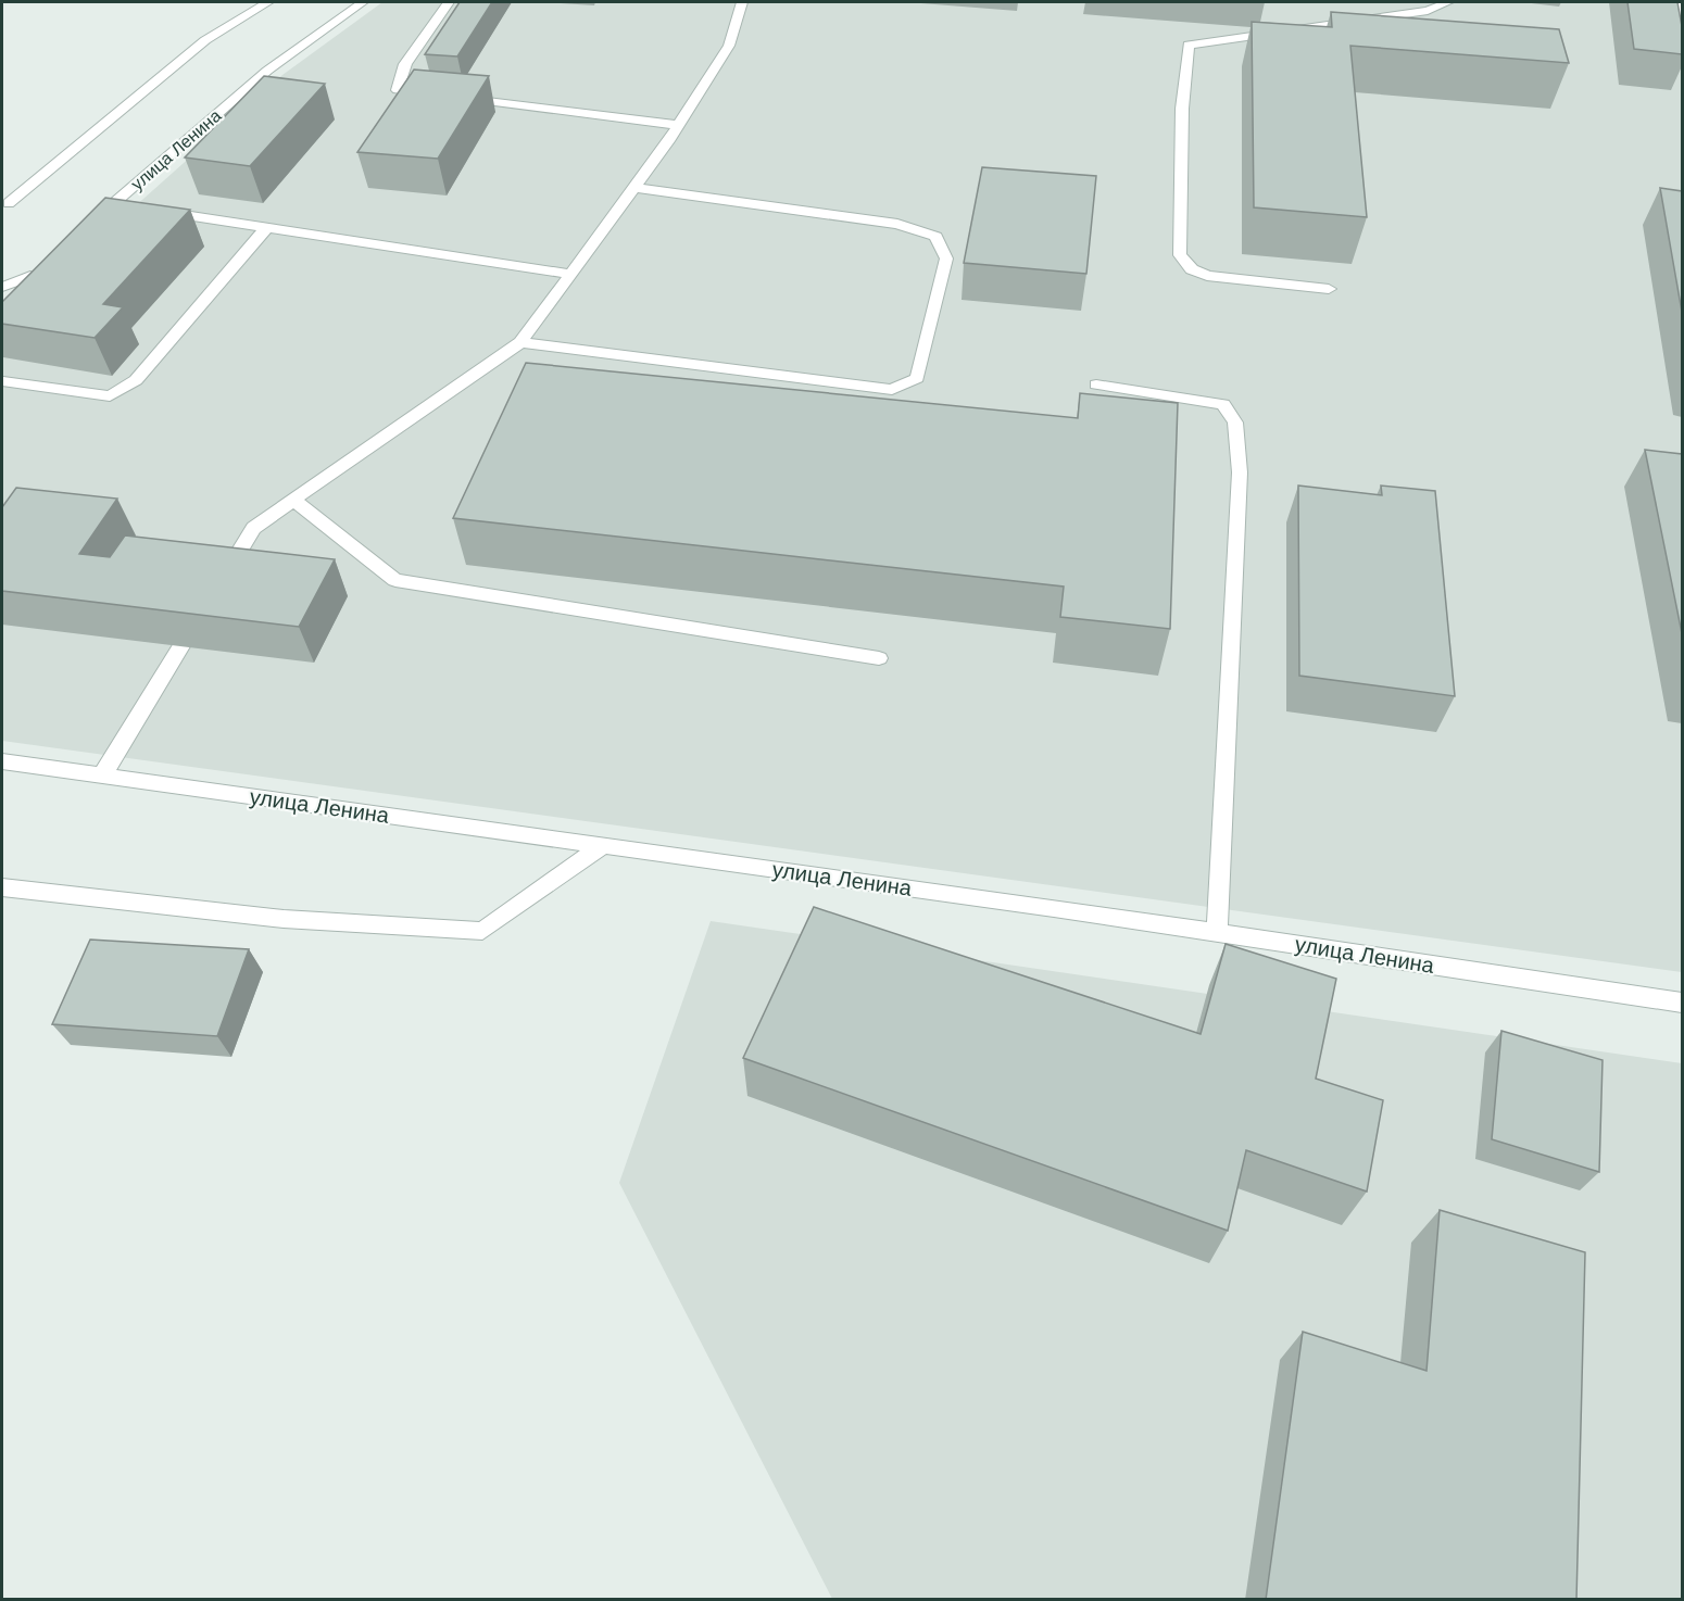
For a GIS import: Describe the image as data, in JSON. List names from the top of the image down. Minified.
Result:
{"streets":{"street":["улица Ленина"]}}
